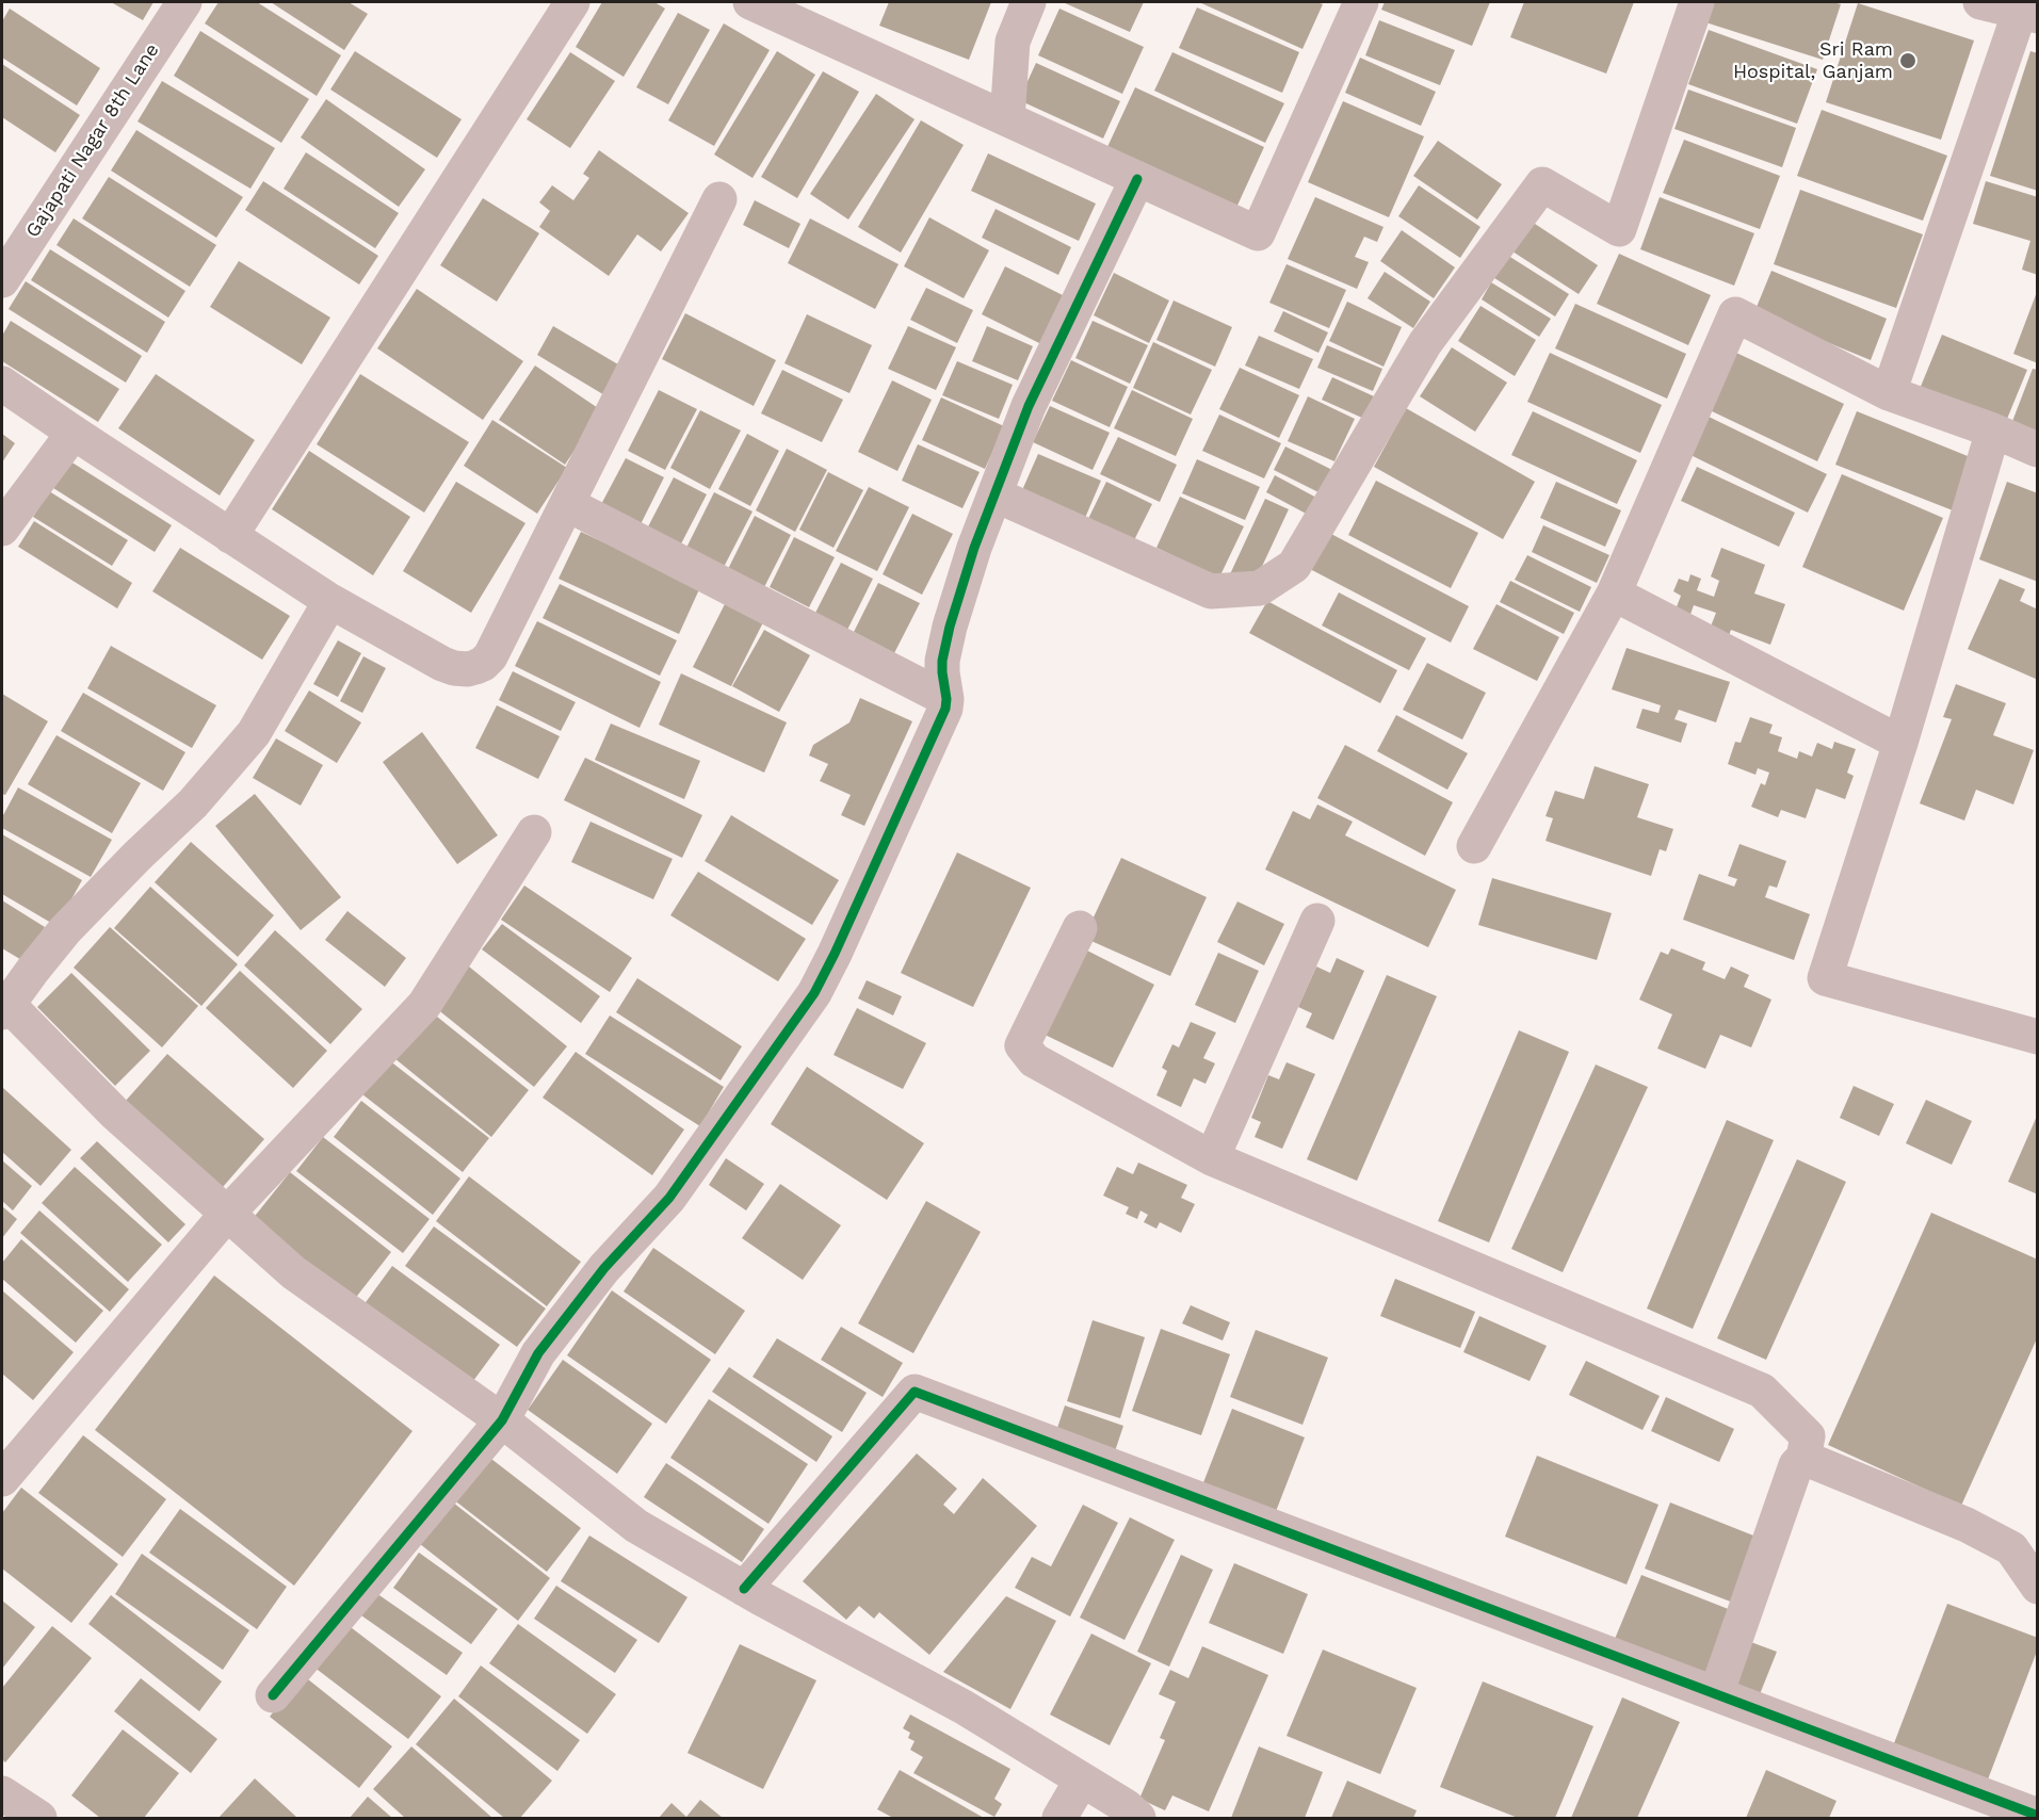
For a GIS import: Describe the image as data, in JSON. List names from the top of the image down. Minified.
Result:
{"streets":{"street":["Gajapati Nagar 8th Lane"]},"places":["Sri Ram Hospital, Ganjam"]}
